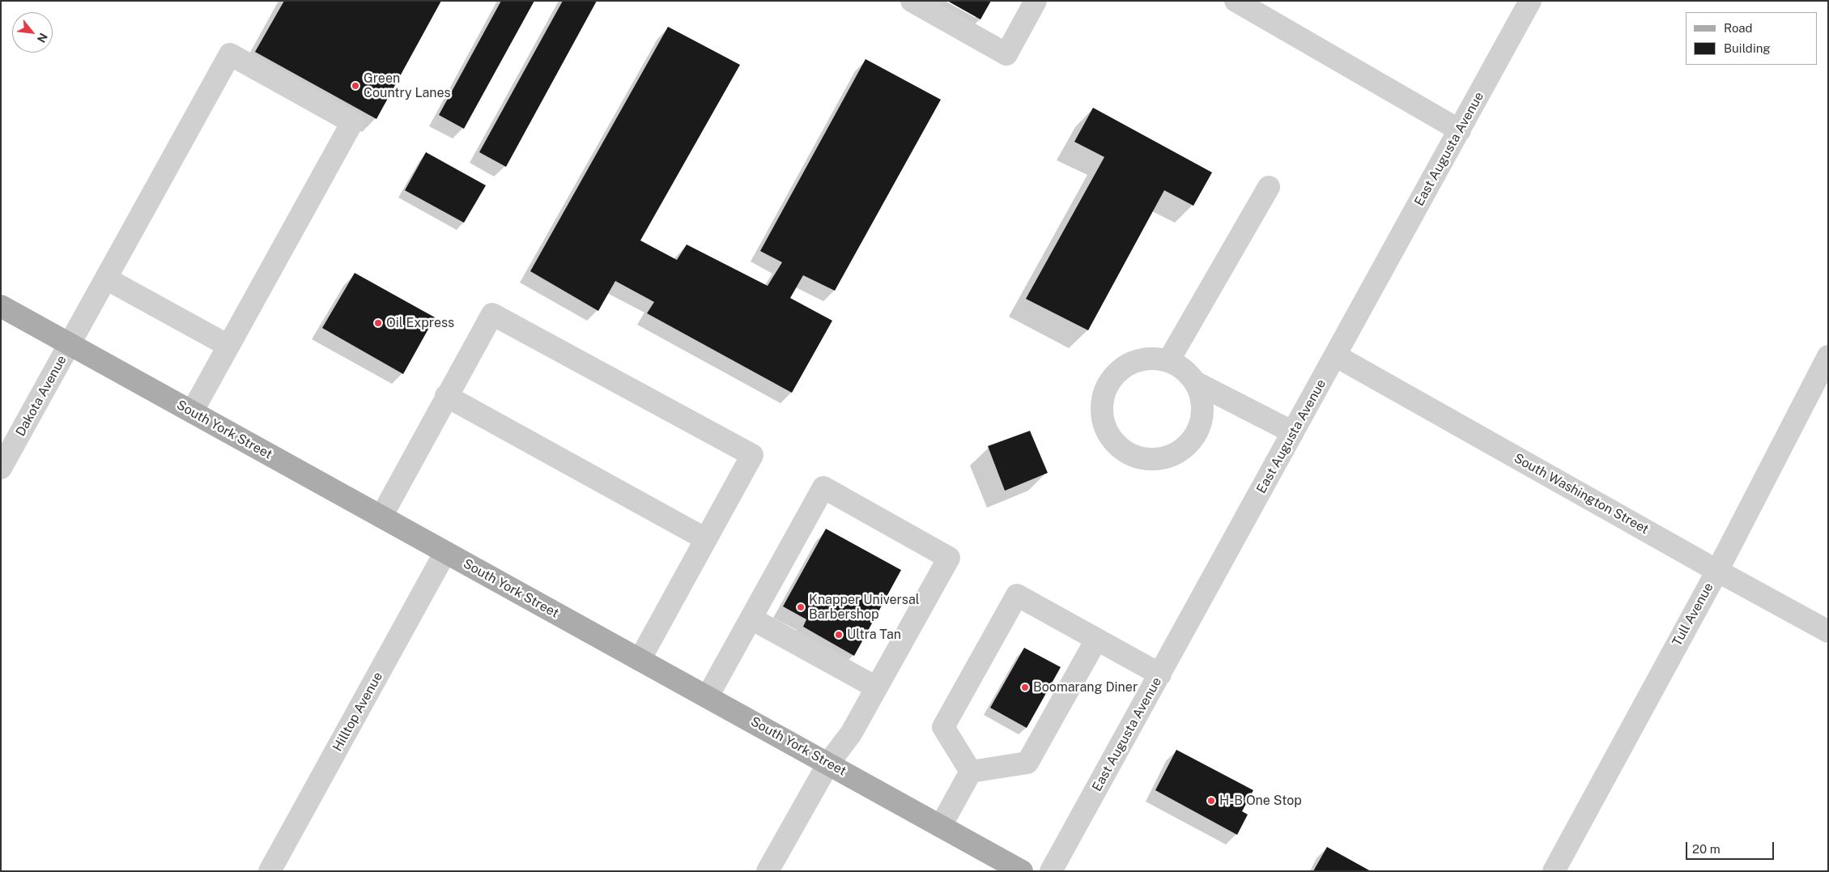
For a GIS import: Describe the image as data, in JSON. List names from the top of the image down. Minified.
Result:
{"streets":{"main road":["South York Street"],"street":["East Augusta Avenue","Dakota Avenue","South Washington Street","Tull Avenue","Hilltop Avenue"]},"crossings":[["East Augusta Avenue","South Washington Street"],["Dakota Avenue","South York Street"],["South York Street","Hilltop Avenue"],["South Washington Street","Tull Avenue"]],"places":["Green Country Lanes","Oil Express","Knapper Universal Barbershop","Ultra Tan","Boomarang Diner","H-B One Stop"],"legend":["Road","Building"],"scale_bar":"20 m","north":"bottom right"}
